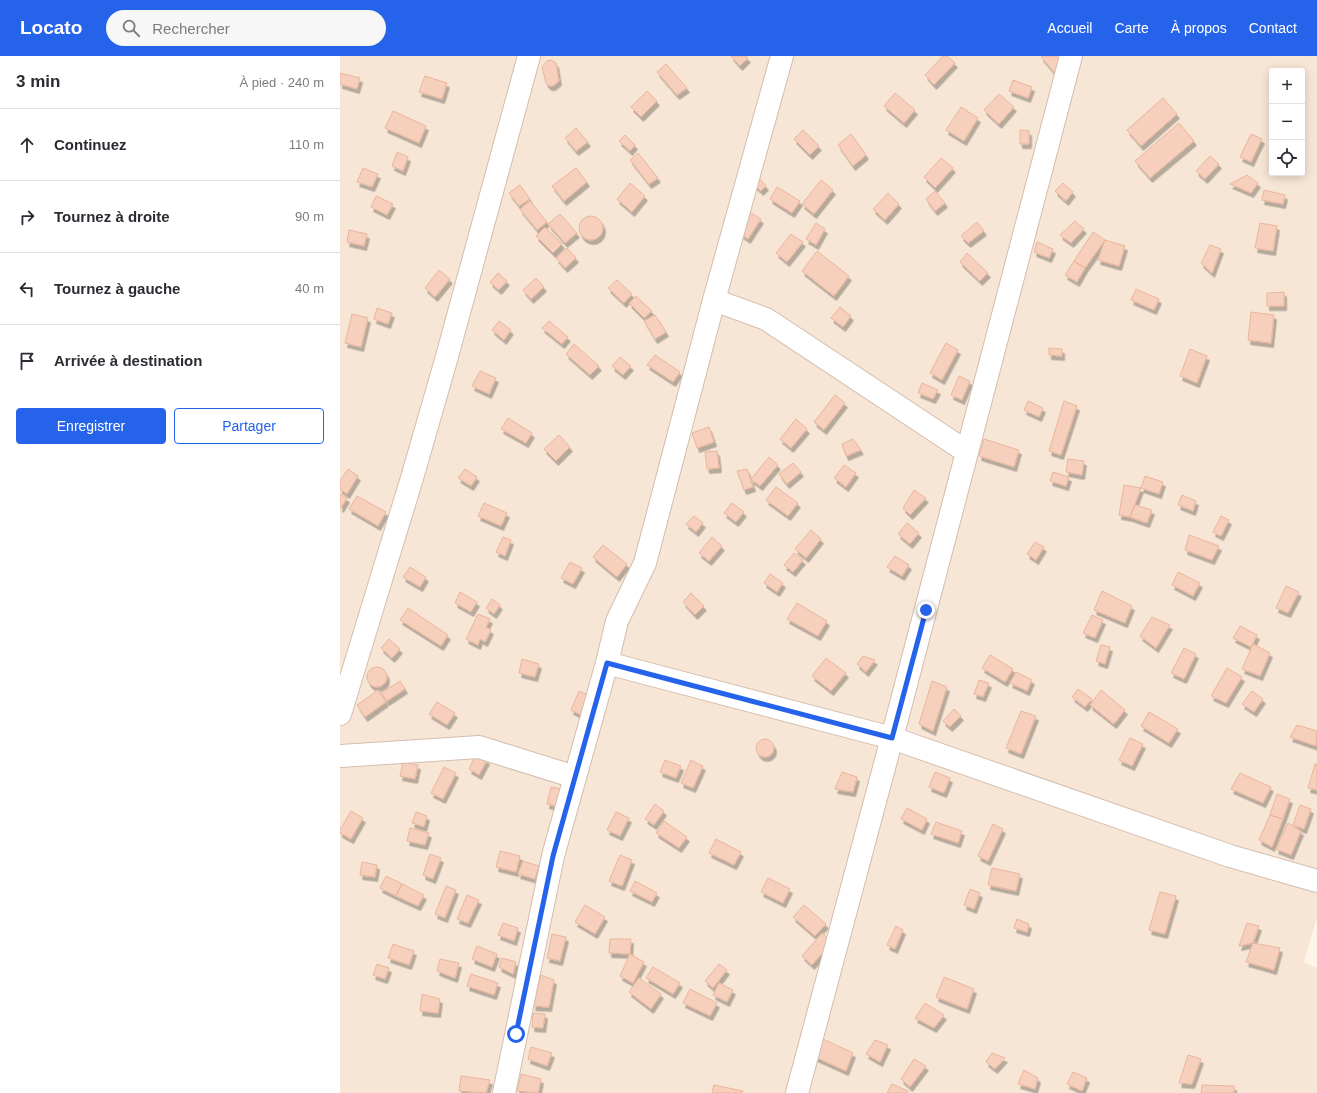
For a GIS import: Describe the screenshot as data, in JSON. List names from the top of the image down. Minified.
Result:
{"page":{"header":"Locato","search":"Rechercher","nav":["Accueil","Carte","À propos","Contact"],"heading":["3 min","À pied · 240 m"],"map_buttons":["+","−"],"list":[["Continuez","110 m"],["Tournez à droite","90 m"],["Tournez à gauche","40 m"],"Arrivée à destination"],"buttons":["Enregistrer","Partager"]}}
